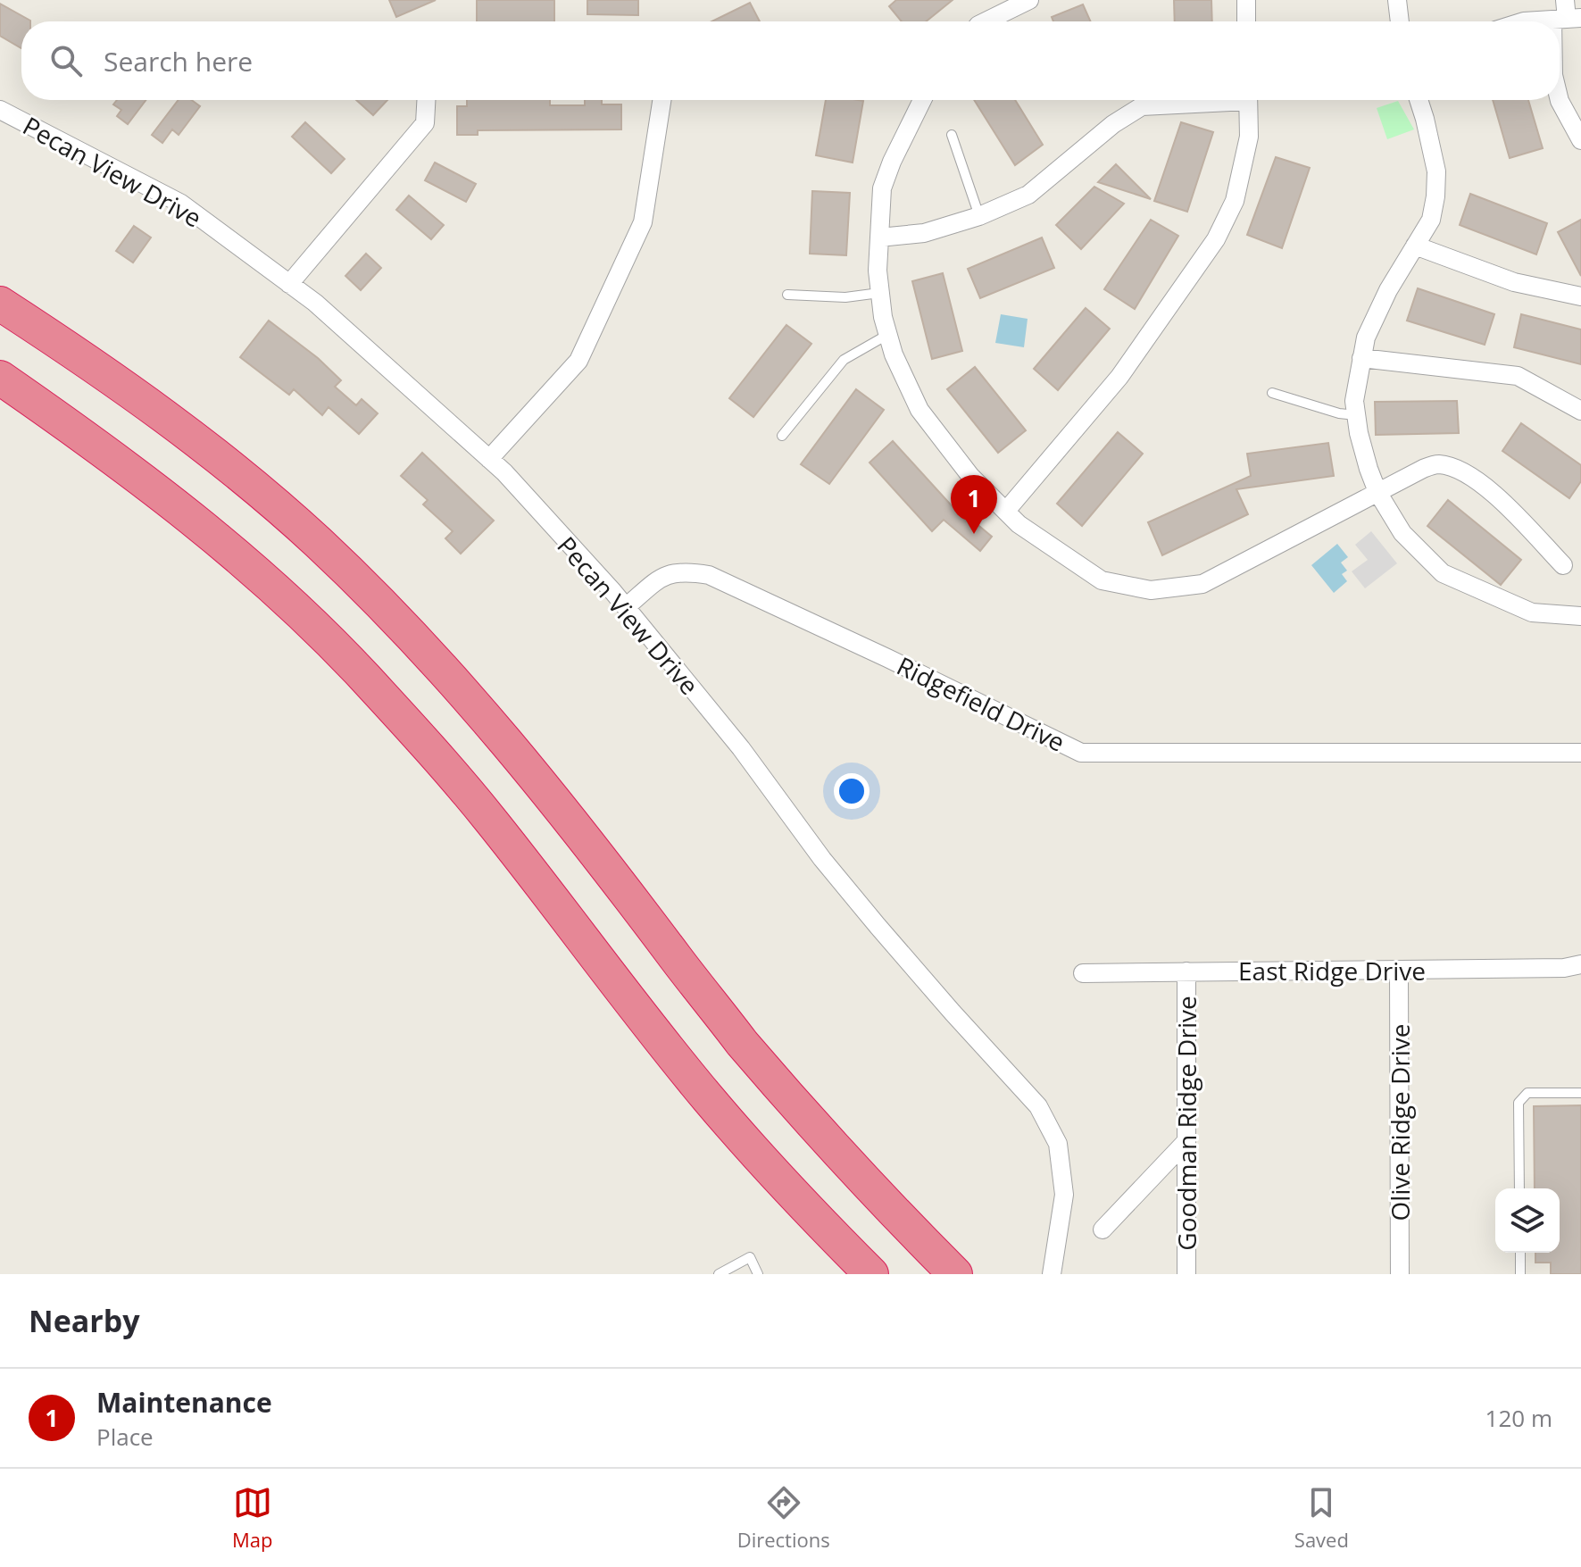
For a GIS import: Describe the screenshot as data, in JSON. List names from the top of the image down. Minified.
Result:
{"streets":{"street":["Pecan View Drive","Ridgefield Drive","East Ridge Drive","Olive Ridge Drive","Goodman Ridge Drive"]},"crossings":[["Pecan View Drive","Ridgefield Drive"],["East Ridge Drive","Olive Ridge Drive"],["East Ridge Drive","Goodman Ridge Drive"]],"page":{"search":"Search here","pins":"1","heading":"Nearby","list":[{"mark":"1","name":"Maintenance","note":"Place","value":"120 m"}],"nav":["Map","Directions","Saved"]}}
